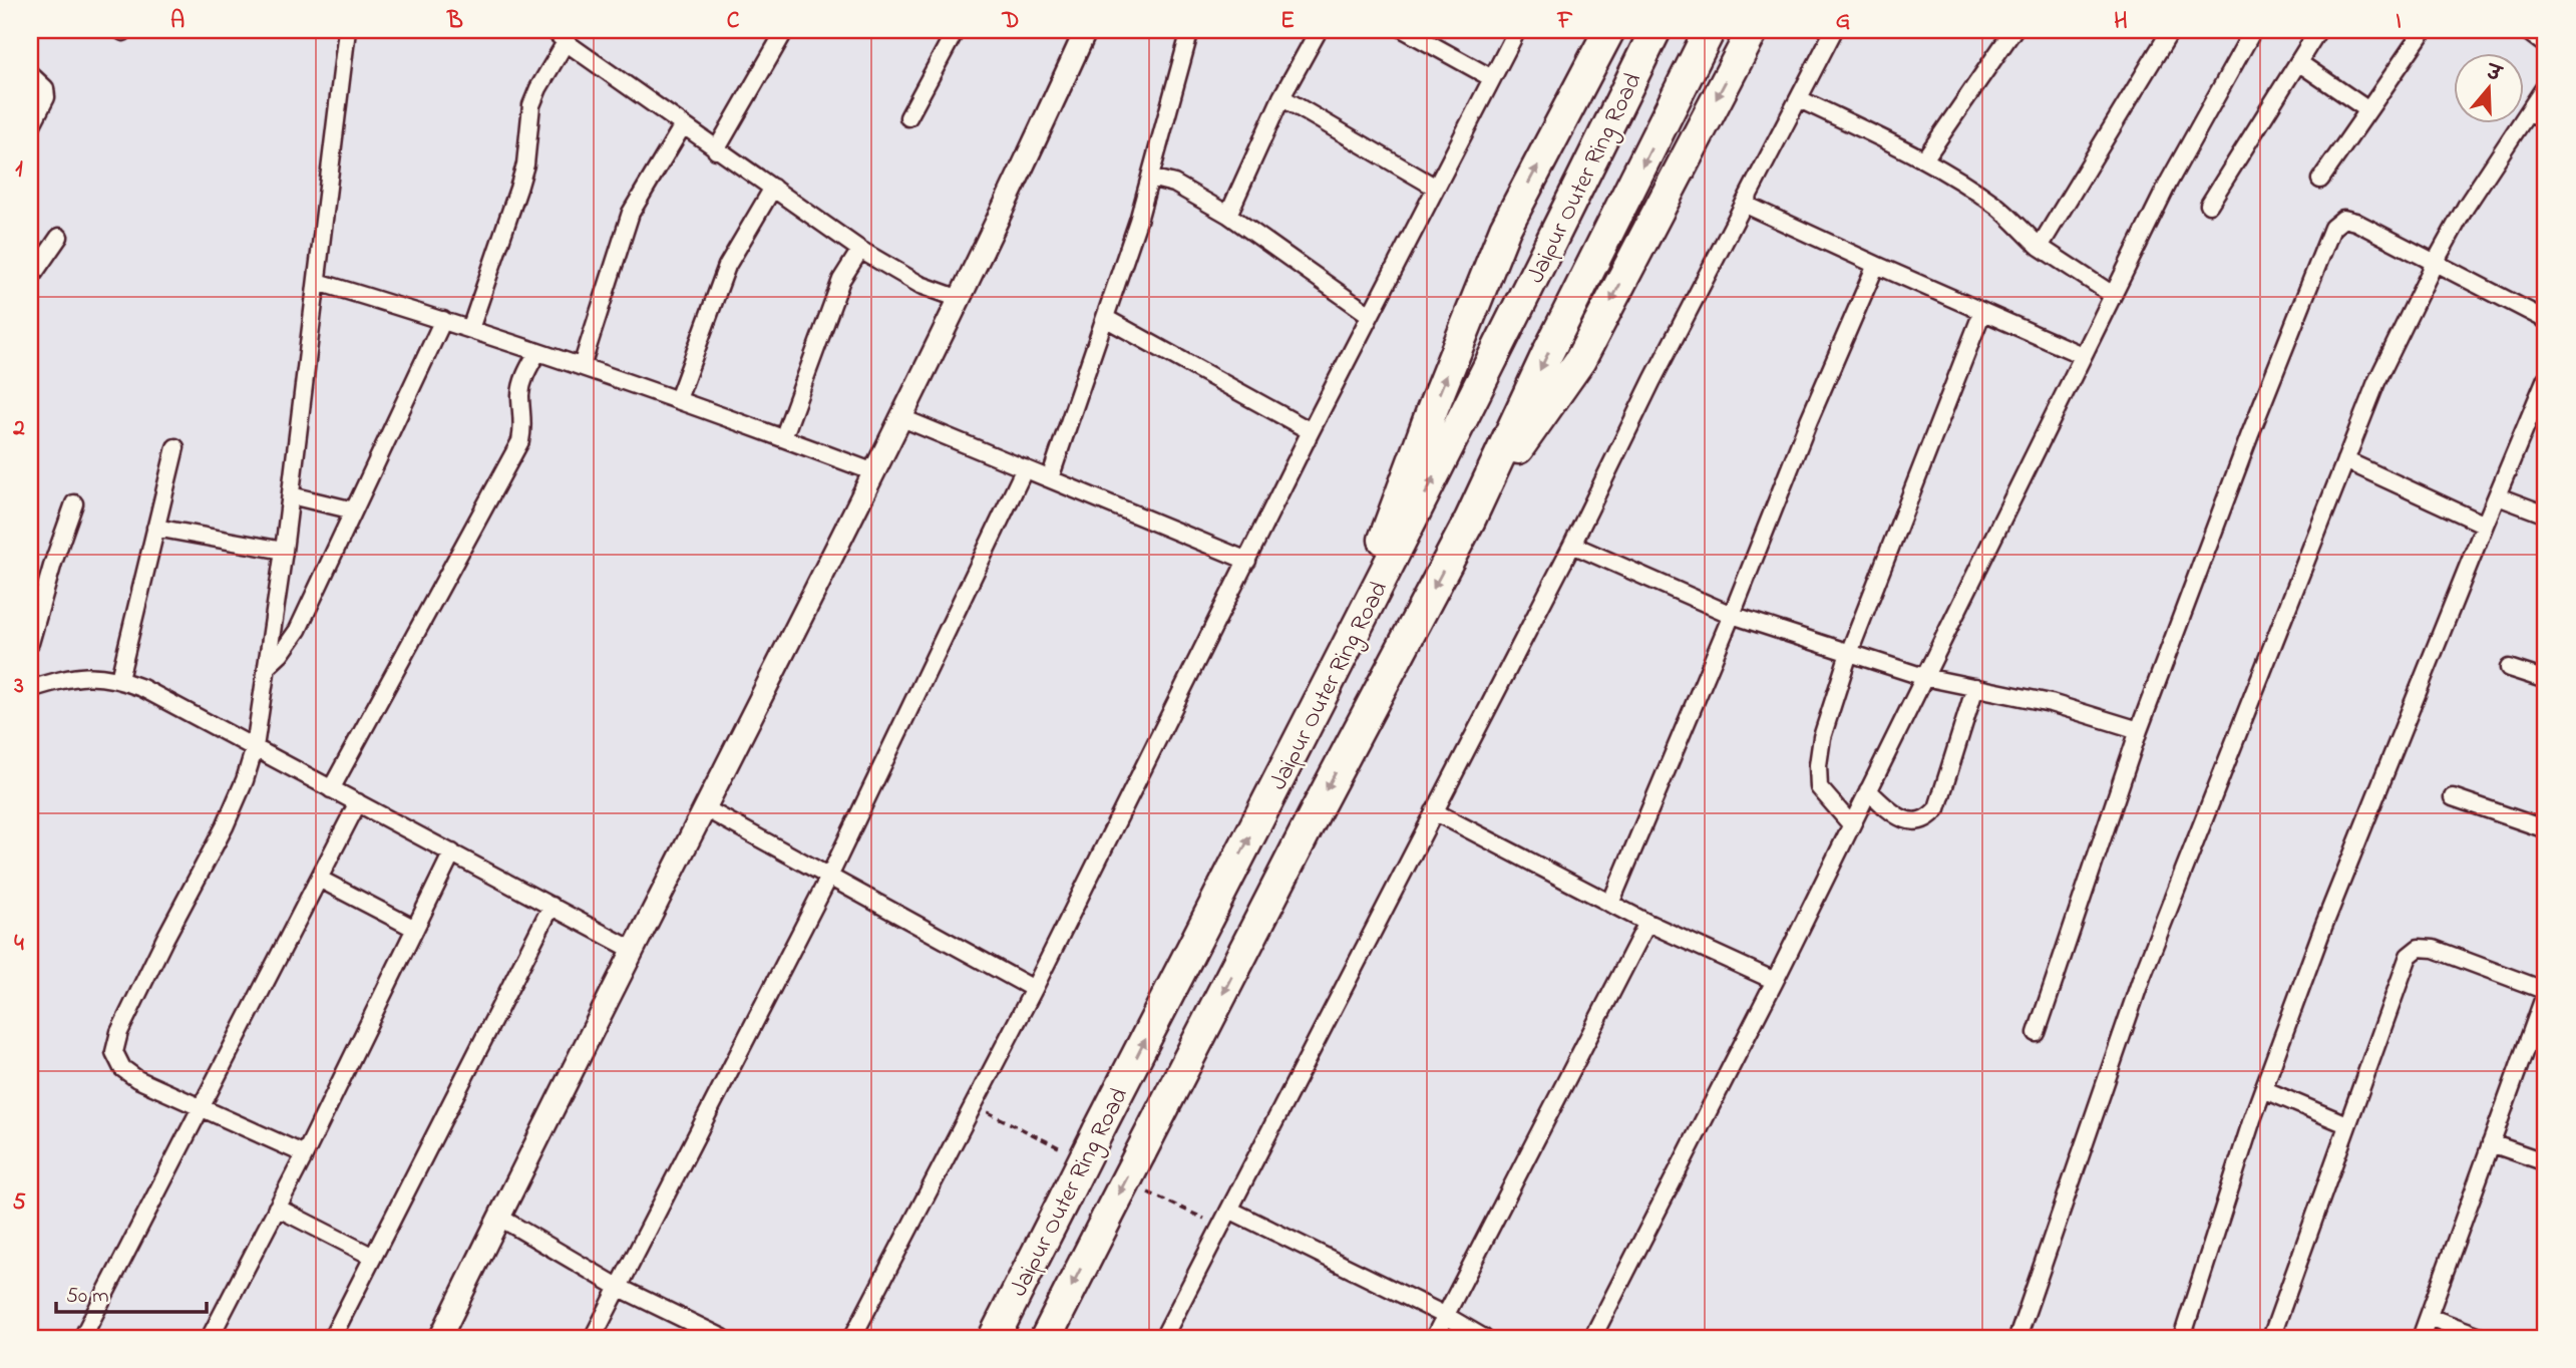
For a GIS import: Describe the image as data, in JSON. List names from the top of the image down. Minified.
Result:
{"streets":{"highway":["Jaipur Outer Ring Road"]},"scale_bar":"50 m","north":"top","grid":{"columns":["A","B","C","D","E","F","G","H","I"],"rows":["1","2","3","4","5"]}}
